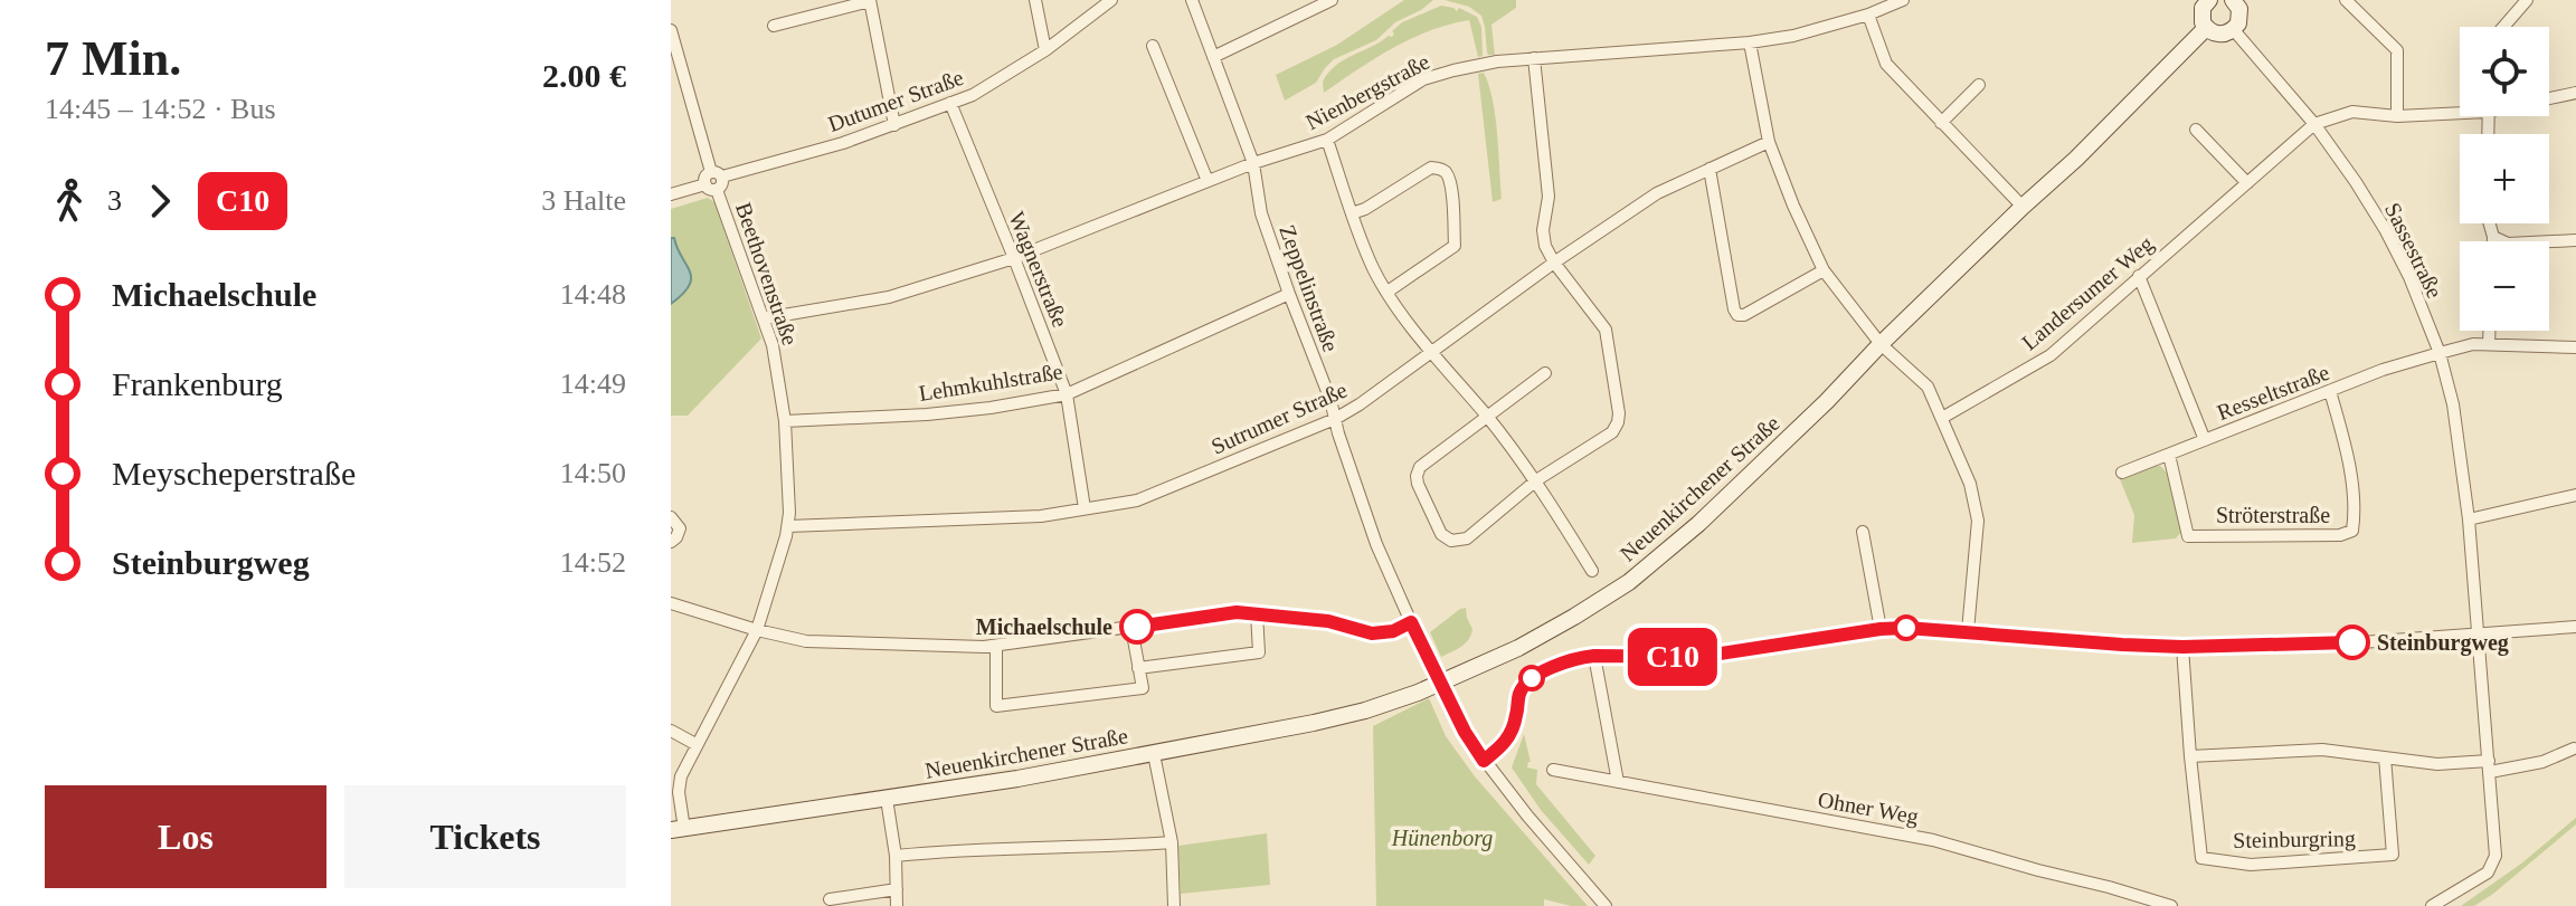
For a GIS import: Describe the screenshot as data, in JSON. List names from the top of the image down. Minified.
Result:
{"streets":{"street":["Nienbergstraße","Dutumer Straße","Sassestraße","Wagnerstraße","Beethovenstraße","Zeppelinstraße","Landersumer Weg","Lehmkuhlstraße","Resseltstraße","Sutrumer Straße","Neuenkirchener Straße","Ströterstraße","Ohner Weg","Steinburgring"]},"crossings":[["Nienbergstraße","Wagnerstraße"],["Nienbergstraße","Beethovenstraße"],["Nienbergstraße","Zeppelinstraße"],["Dutumer Straße","Wagnerstraße"],["Dutumer Straße","Beethovenstraße"],["Sassestraße","Landersumer Weg"],["Sassestraße","Resseltstraße"],["Wagnerstraße","Lehmkuhlstraße"],["Wagnerstraße","Sutrumer Straße"],["Beethovenstraße","Lehmkuhlstraße"],["Beethovenstraße","Sutrumer Straße"],["Beethovenstraße","Neuenkirchener Straße"],["Zeppelinstraße","Lehmkuhlstraße"],["Zeppelinstraße","Sutrumer Straße"],["Zeppelinstraße","Neuenkirchener Straße"],["Resseltstraße","Ströterstraße"]],"parks":["Hünenborg"],"places":["Michaelschule","Steinburgweg"],"lines":["bus line C10"],"page":{"heading":["7 Min.","14:45 – 14:52 · Bus","2.00 €"],"on_map":"C10","map_buttons":["+","−"],"legs":["3","C10","3 Halte"],"list":[{"name":"Michaelschule","value":"14:48"},{"name":"Frankenburg","value":"14:49"},{"name":"Meyscheperstraße","value":"14:50"},{"name":"Steinburgweg","value":"14:52"}],"buttons":["Los","Tickets"]}}
